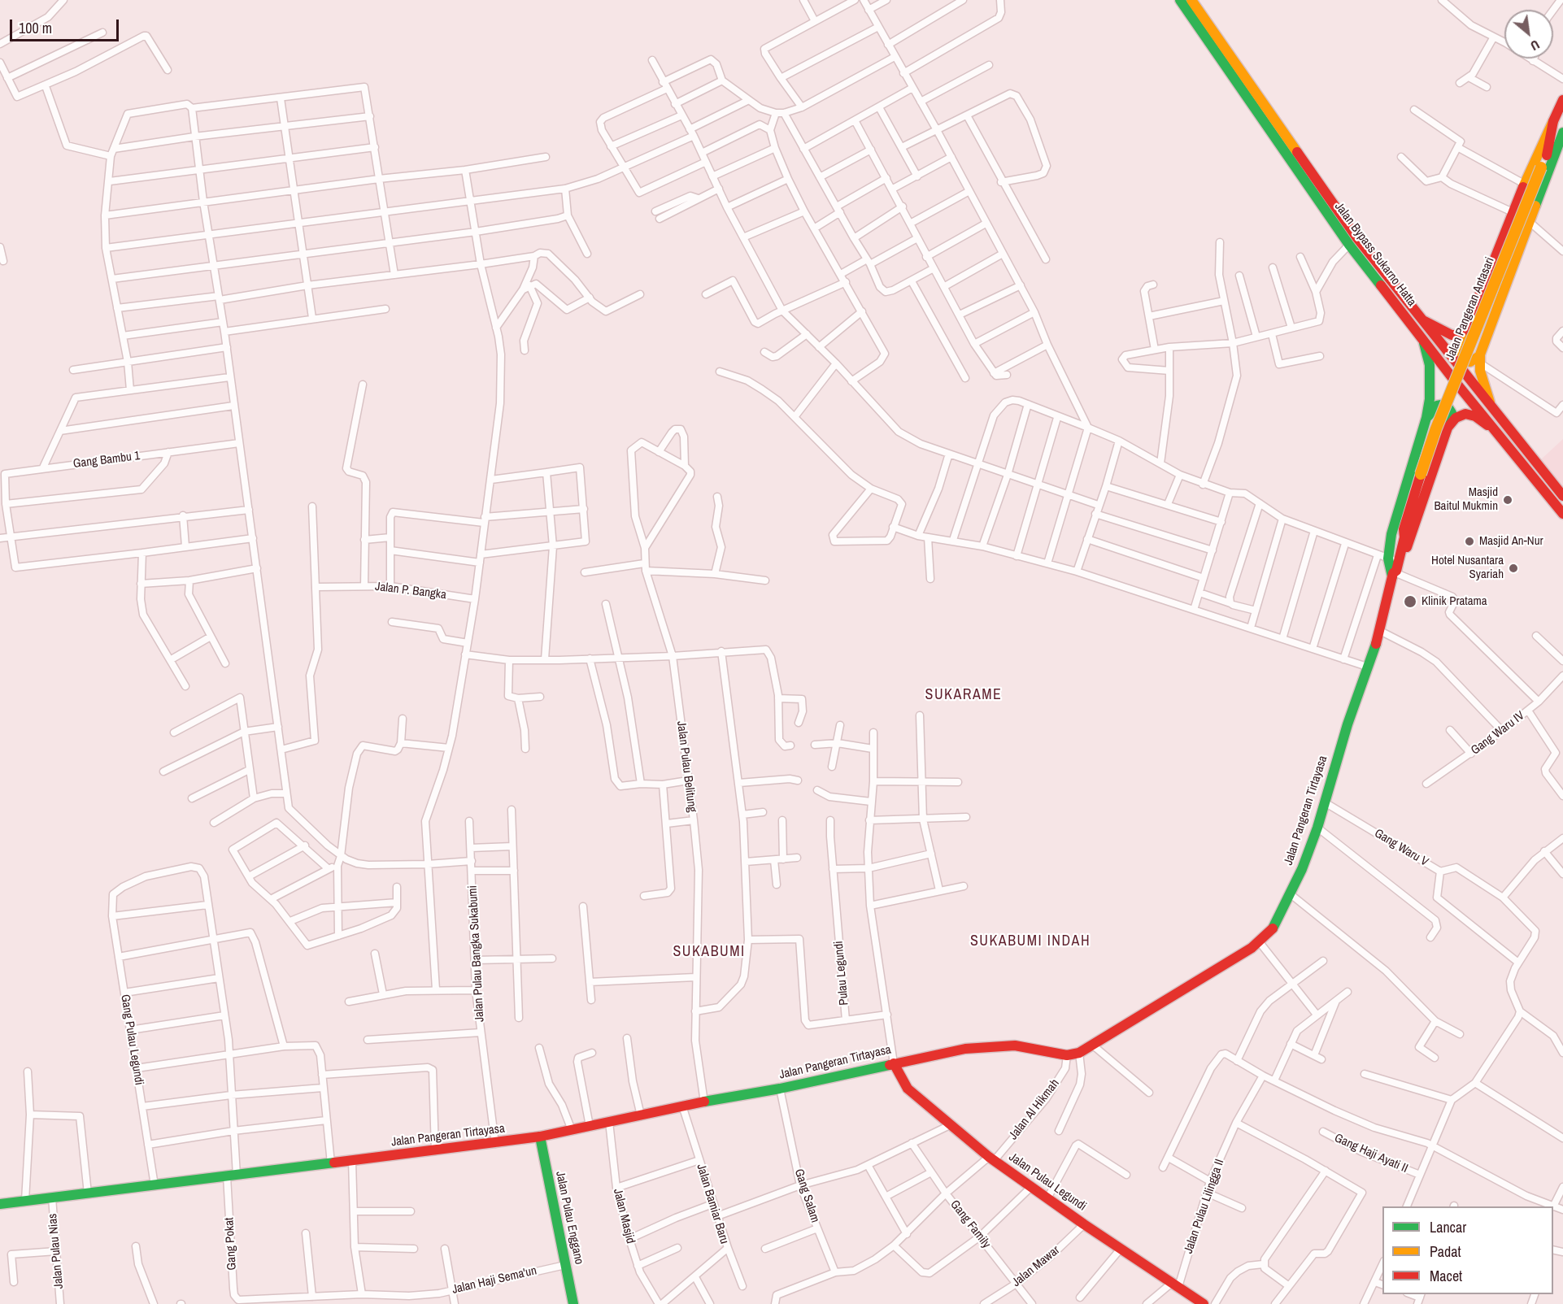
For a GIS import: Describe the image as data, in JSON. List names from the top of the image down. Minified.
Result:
{"streets":{"main road":["Jalan Bypass Sukarno Hatta","Jalan Pangeran Antasari","Jalan Pangeran Tirtayasa","Jalan Pulau Legundi","Jalan Pulau Enggano"],"street":["Gang Bambu 1","Jalan P. Bangka","Gang Waru IV","Jalan Pulau Belitung","Gang Waru V","Jalan Pulau Bangka Sukabumi","Pulau Legundi","Gang Pulau Legundi","Jalan Al Hikmah","Gang Haji Ayati II","Gang Salam","Jalan Bamiar Baru","Jalan Pulau Lilingga II","Jalan Masjid","Gang Family","Gang Pokat","Jalan Pulau Nias","Jalan Mawar","Jalan Haji Sema'un"]},"crossings":[["Jalan Bypass Sukarno Hatta","Jalan Pangeran Antasari"],["Jalan Bypass Sukarno Hatta","Jalan Pangeran Tirtayasa"],["Jalan Pangeran Antasari","Jalan Pangeran Tirtayasa"],["Jalan Pulau Belitung","Jalan Pangeran Tirtayasa"],["Jalan Pangeran Tirtayasa","Gang Waru V"],["Jalan Pangeran Tirtayasa","Jalan Pulau Bangka Sukabumi"],["Jalan Pangeran Tirtayasa","Gang Pulau Legundi"],["Jalan Pangeran Tirtayasa","Jalan Al Hikmah"],["Jalan Pangeran Tirtayasa","Jalan Pulau Legundi"],["Jalan Pangeran Tirtayasa","Gang Salam"],["Jalan Pangeran Tirtayasa","Jalan Bamiar Baru"],["Jalan Pangeran Tirtayasa","Jalan Masjid"],["Jalan Pangeran Tirtayasa","Jalan Pulau Enggano"],["Jalan Pangeran Tirtayasa","Gang Pokat"],["Jalan Pangeran Tirtayasa","Jalan Pulau Nias"],["Jalan Al Hikmah","Jalan Pulau Legundi"],["Jalan Al Hikmah","Gang Salam"],["Jalan Al Hikmah","Gang Family"],["Jalan Pulau Legundi","Jalan Pulau Lilingga II"],["Jalan Pulau Legundi","Jalan Mawar"],["Jalan Bamiar Baru","Jalan Masjid"],["Jalan Pulau Enggano","Jalan Haji Sema'un"],["Gang Family","Jalan Mawar"],["Gang Pokat","Jalan Haji Sema'un"]],"districts":["SUKARAME","SUKABUMI INDAH","SUKABUMI"],"places":["Masjid Baitul Mukmin","Masjid An-Nur","Hotel Nusantara Syariah","Klinik Pratama"],"legend":["Lancar","Padat","Macet"],"scale_bar":"100 m","north":"bottom right"}
